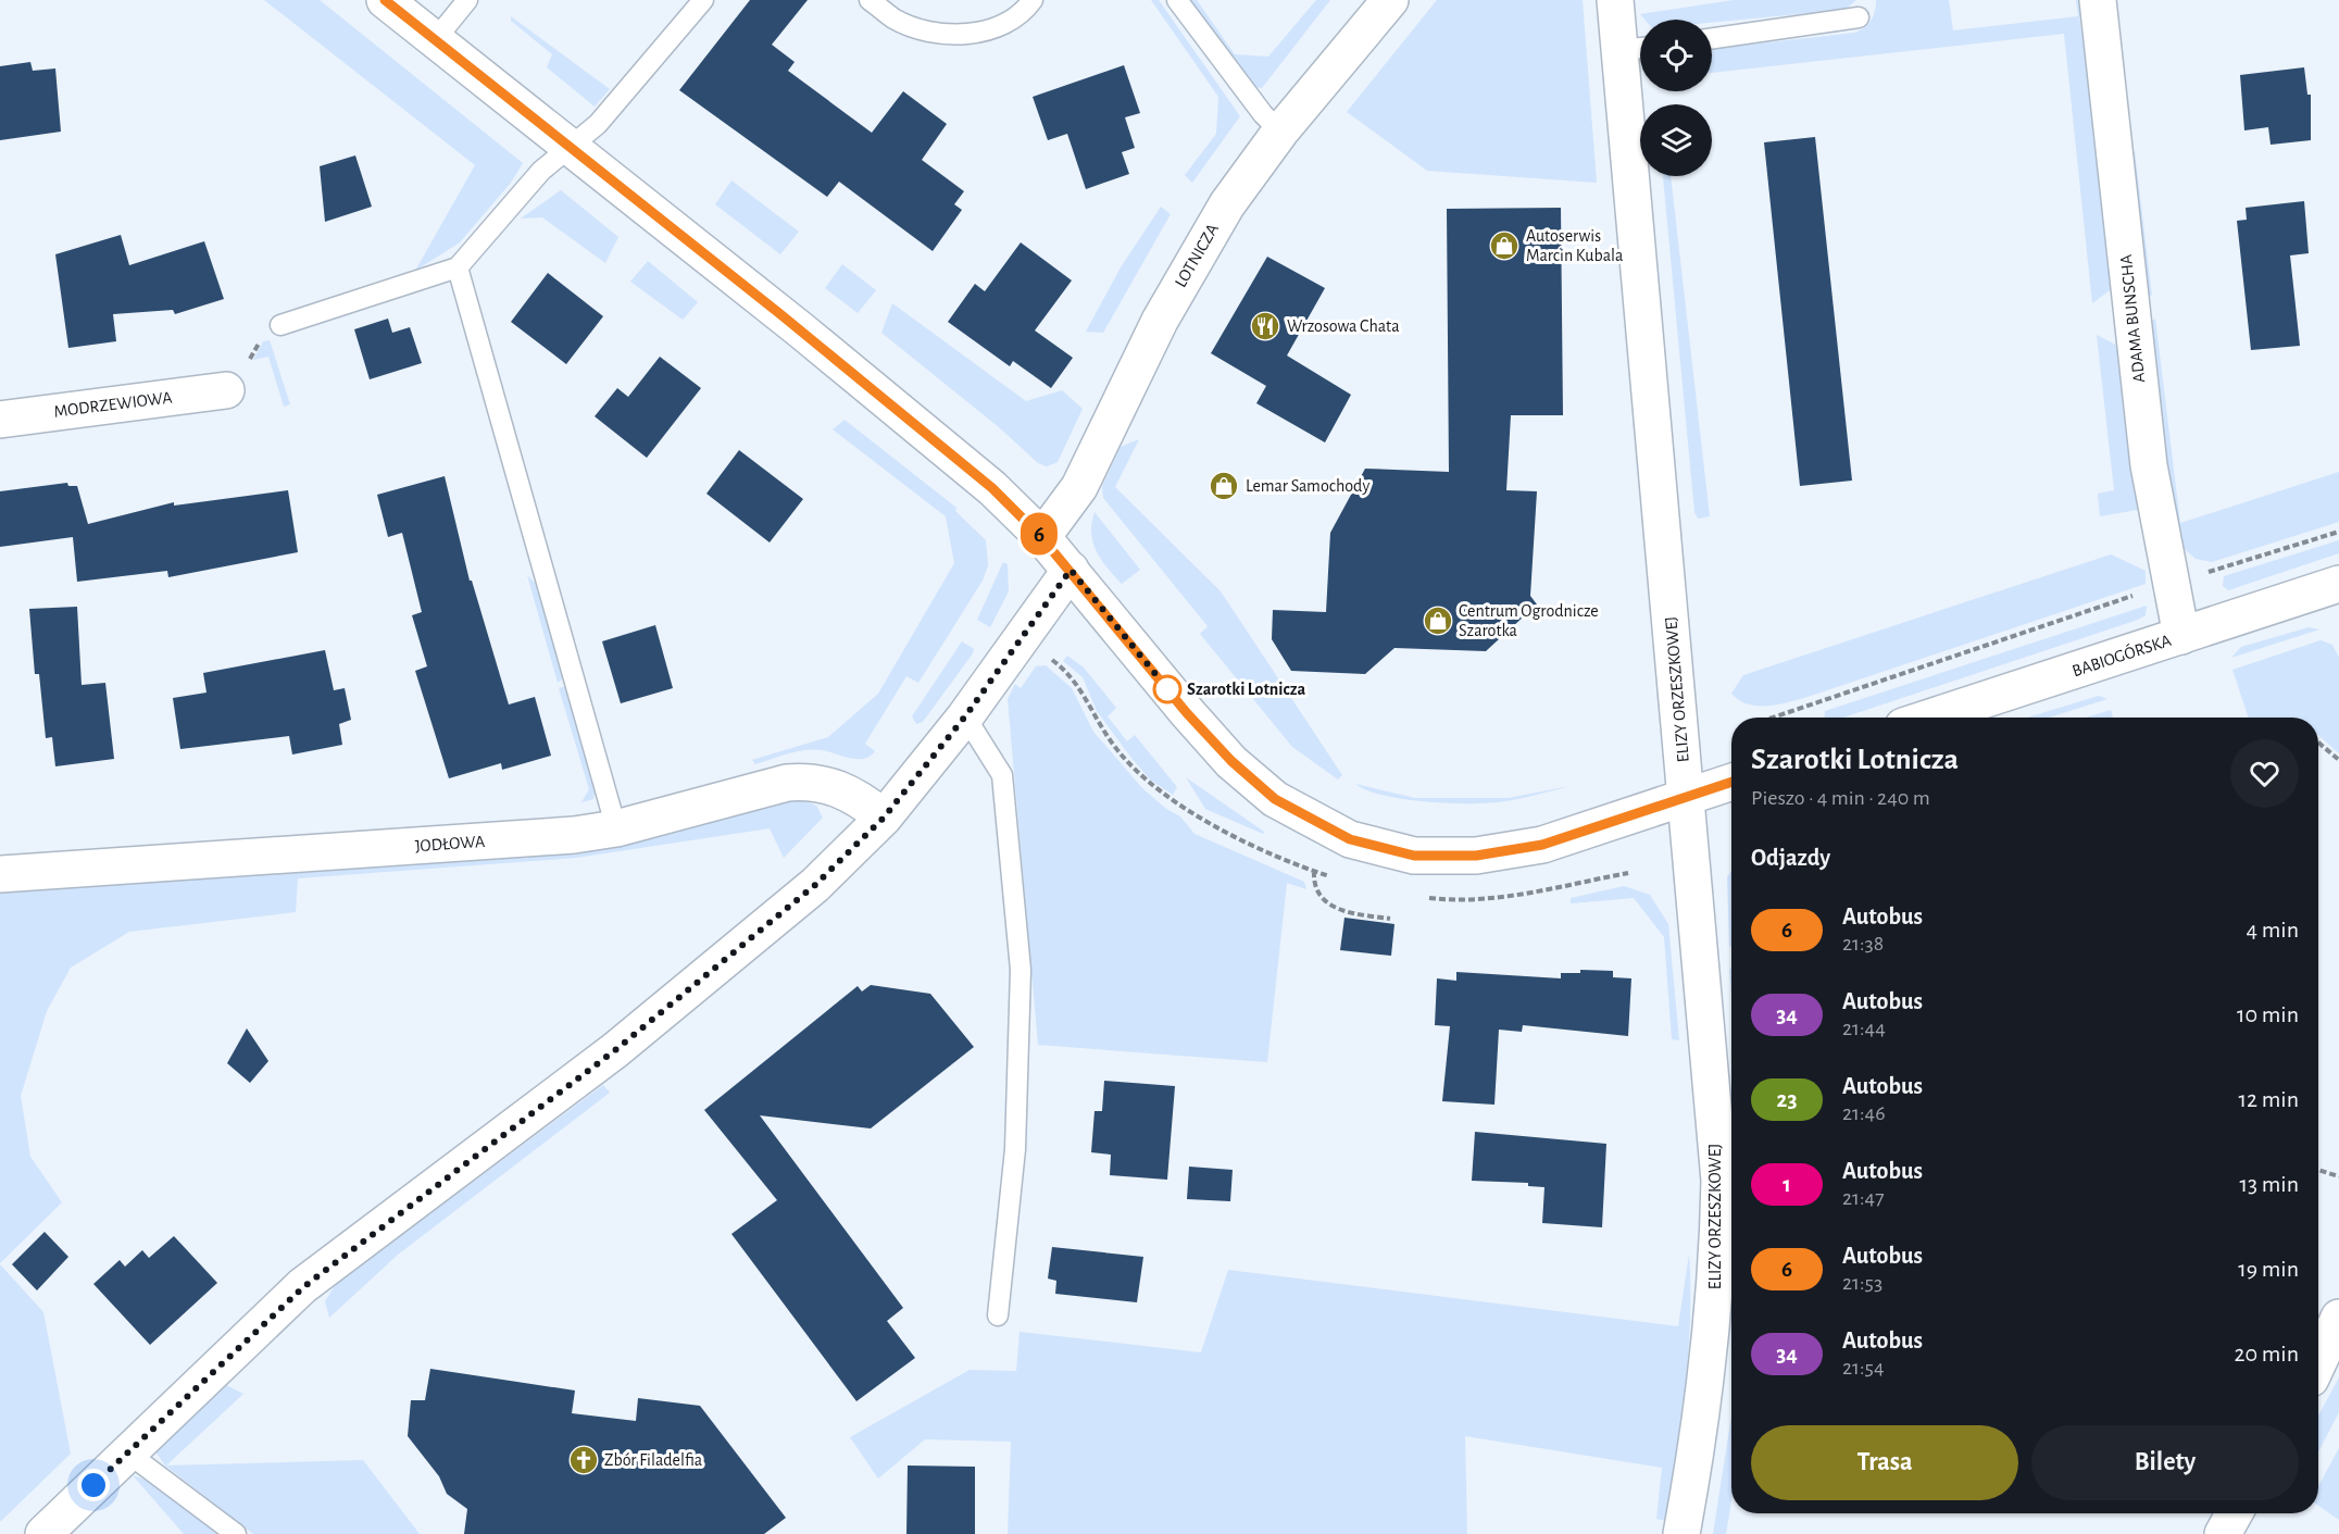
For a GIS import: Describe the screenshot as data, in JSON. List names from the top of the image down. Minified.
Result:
{"streets":{"street":["LOTNICZA","ADAMA BUNSCHA","MODRZEWIOWA","BABIOGÓRSKA","ELIZY ORZESZKOWEJ","JODŁOWA"]},"crossings":[["ADAMA BUNSCHA","BABIOGÓRSKA"]],"places":{"shop":["Autoserwis Marcin Kubala","Lemar Samochody","Centrum Ogrodnicze Szarotka"],"restaurant":["Wrzosowa Chata"],"other":["Szarotki Lotnicza"],"church":["Zbór Filadelfia"]},"lines":["bus line 6"],"page":{"on_map":"6","heading":[["Szarotki Lotnicza","Pieszo · 4 min · 240 m"],"Odjazdy"],"list":[{"mark":"6","name":"Autobus","note":"21:38","value":"4 min"},{"mark":"34","name":"Autobus","note":"21:44","value":"10 min"},{"mark":"23","name":"Autobus","note":"21:46","value":"12 min"},{"mark":"1","name":"Autobus","note":"21:47","value":"13 min"},{"mark":"6","name":"Autobus","note":"21:53","value":"19 min"},{"mark":"34","name":"Autobus","note":"21:54","value":"20 min"}],"buttons":["Trasa","Bilety"]}}
